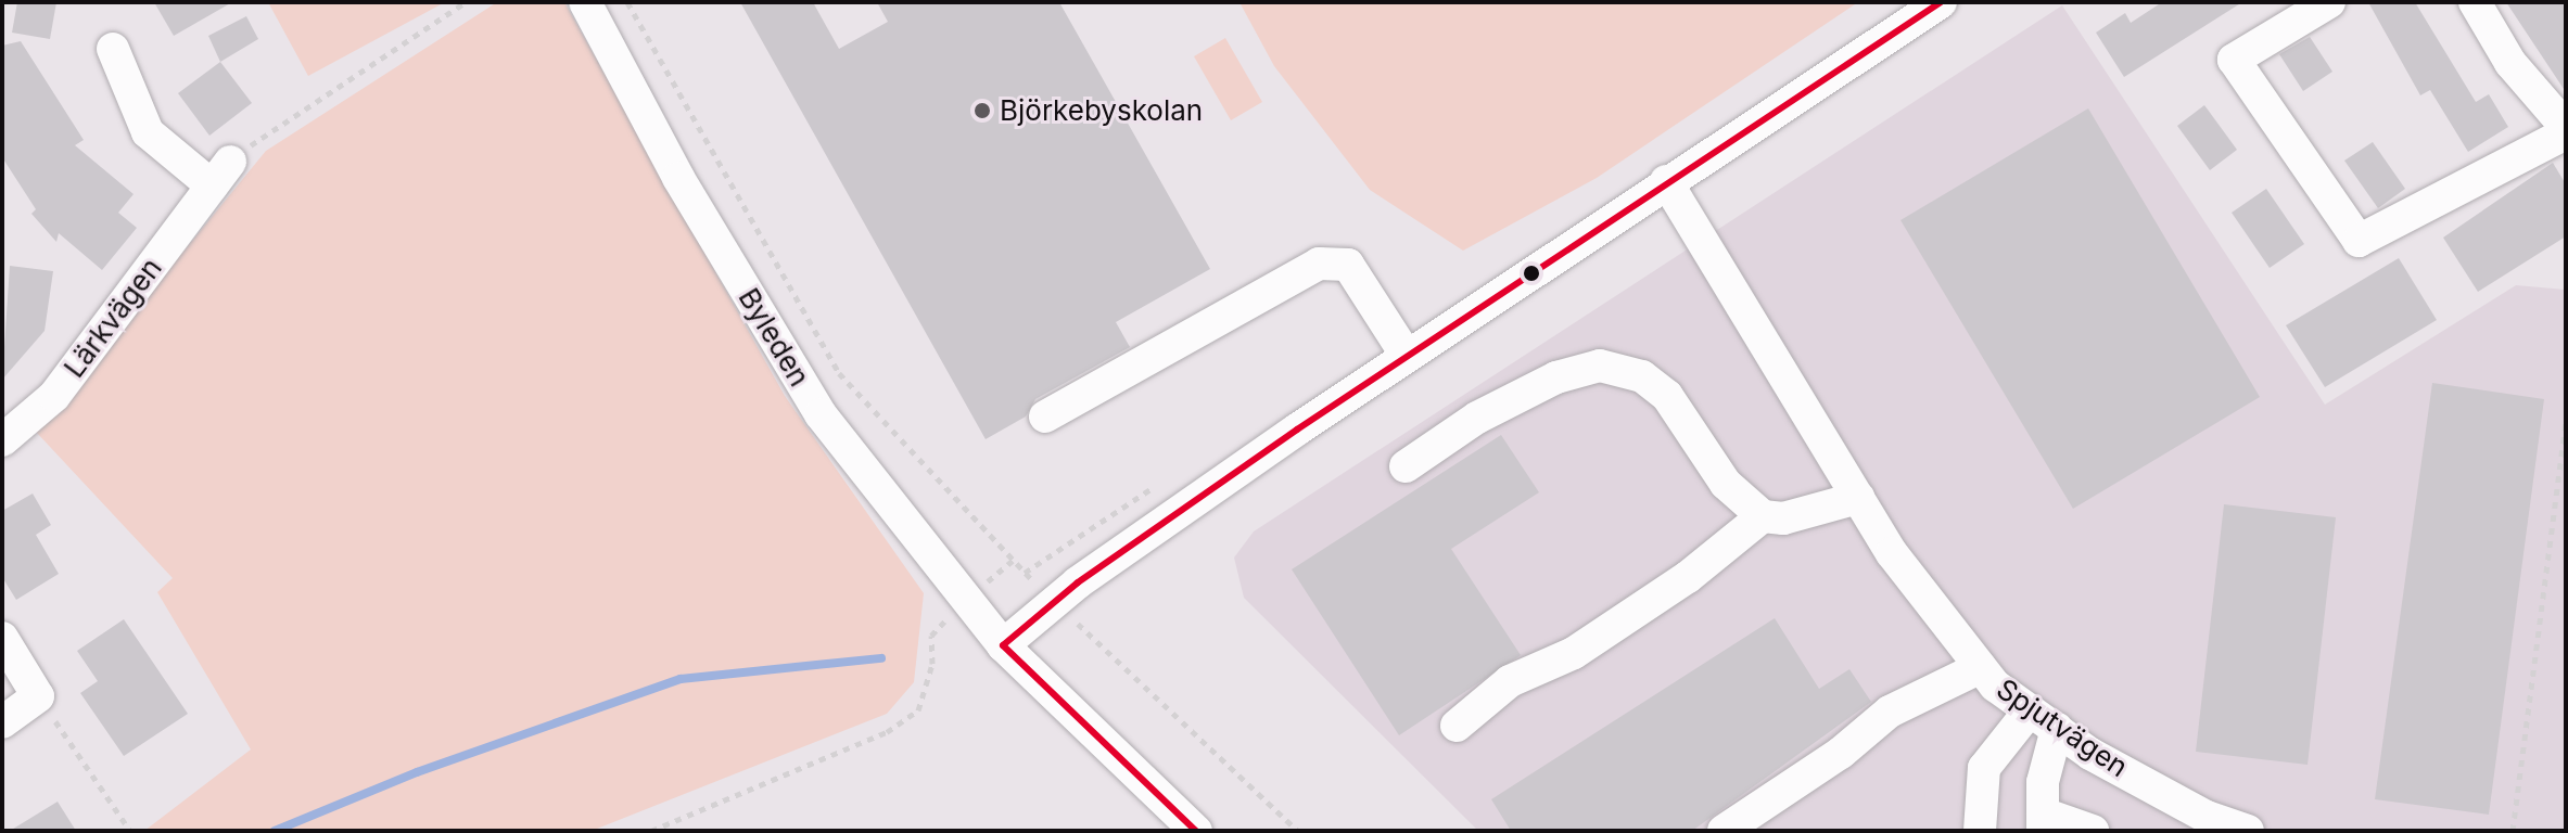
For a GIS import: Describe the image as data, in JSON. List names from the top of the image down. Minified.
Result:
{"streets":{"street":["Lärkvägen","Byleden","Spjutvägen"]},"places":["Björkebyskolan"]}
